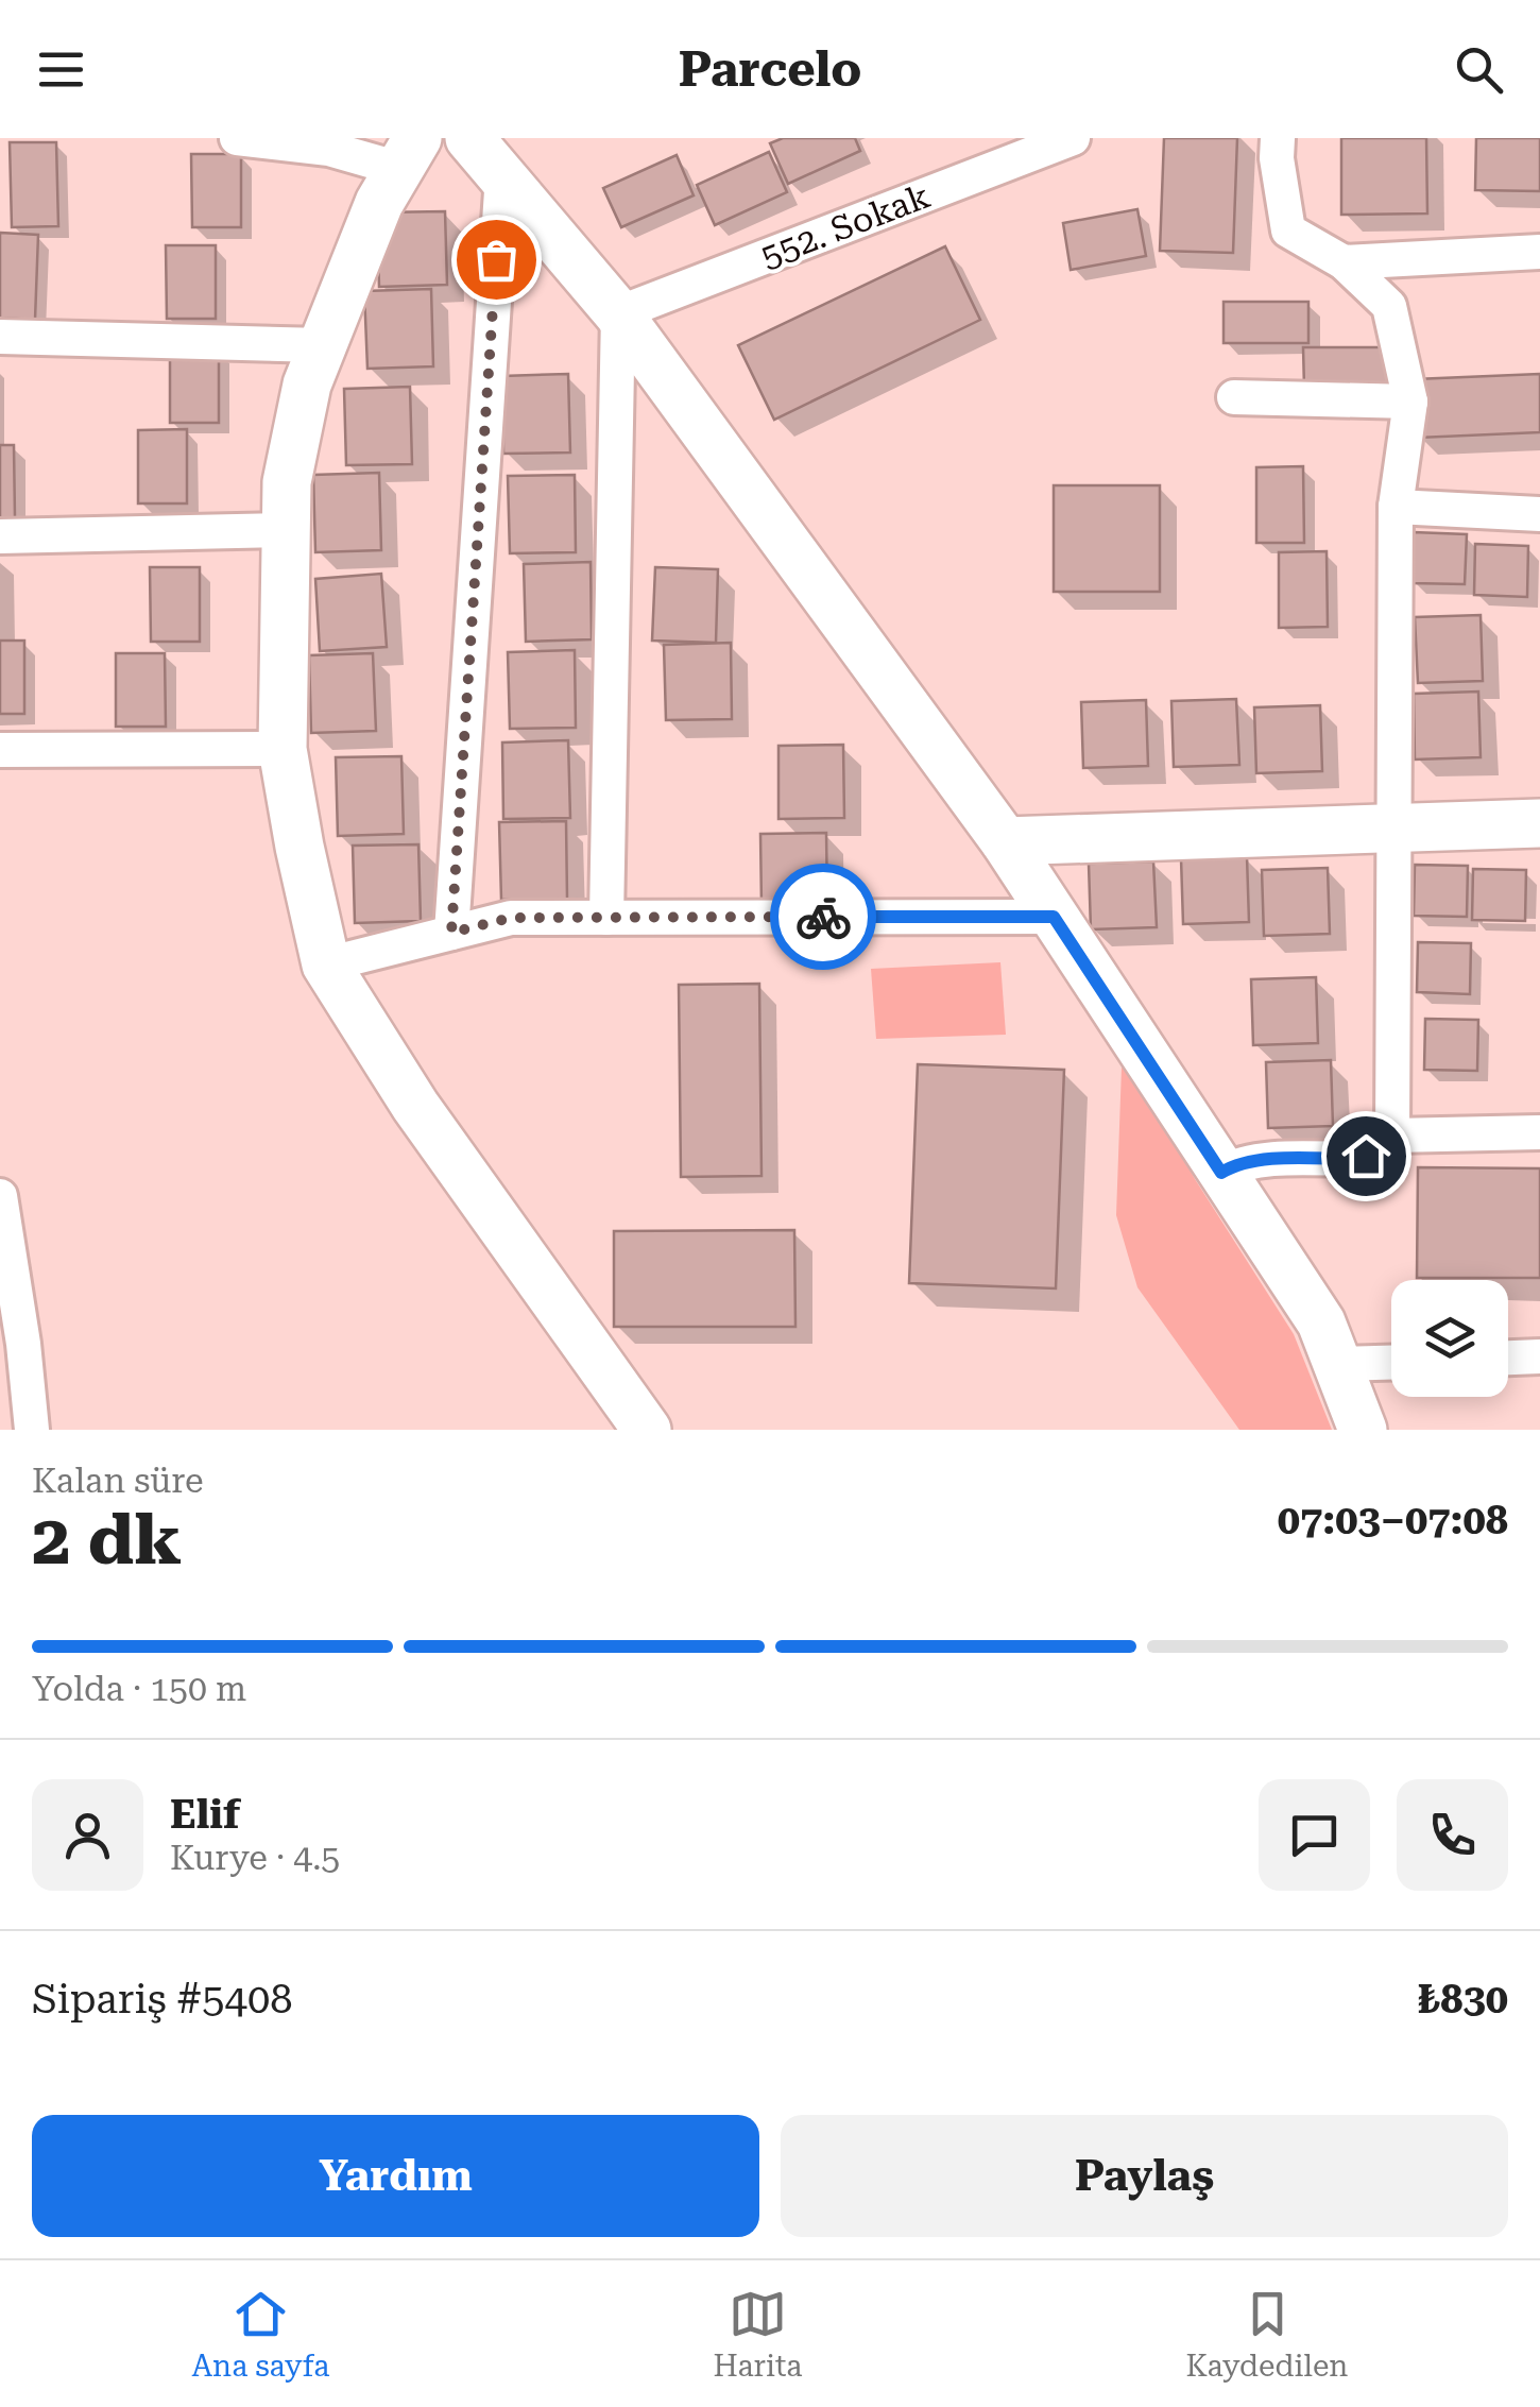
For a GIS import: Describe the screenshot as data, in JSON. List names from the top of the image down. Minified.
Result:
{"streets":{"street":["552. Sokak"]},"page":{"header":"Parcelo","heading":["2 dk","Kalan süre","07:03–07:08"],"panel":["Elif","Kurye · 4.5","Sipariş #5408","₺830"],"bar":"Yolda · 150 m","buttons":["Yardım","Paylaş"],"tabs":["Ana sayfa","Harita","Kaydedilen"]}}
